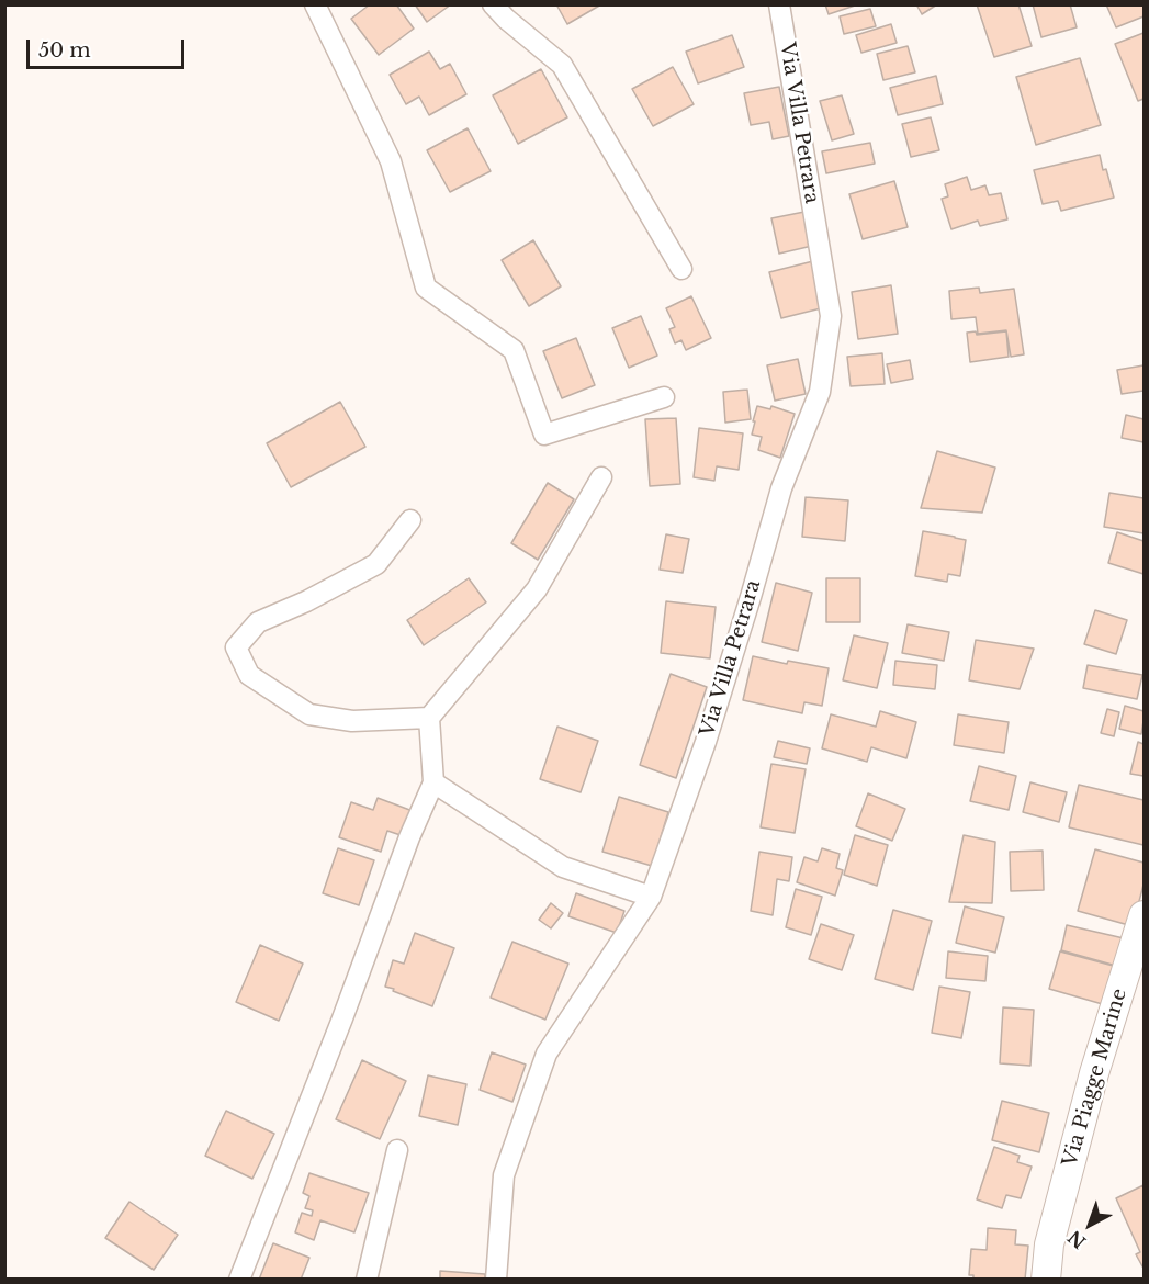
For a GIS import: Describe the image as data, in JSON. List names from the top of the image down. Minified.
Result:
{"streets":{"street":["Via Villa Petrara","Via Piagge Marine"]},"scale_bar":"50 m","north":"bottom left"}
